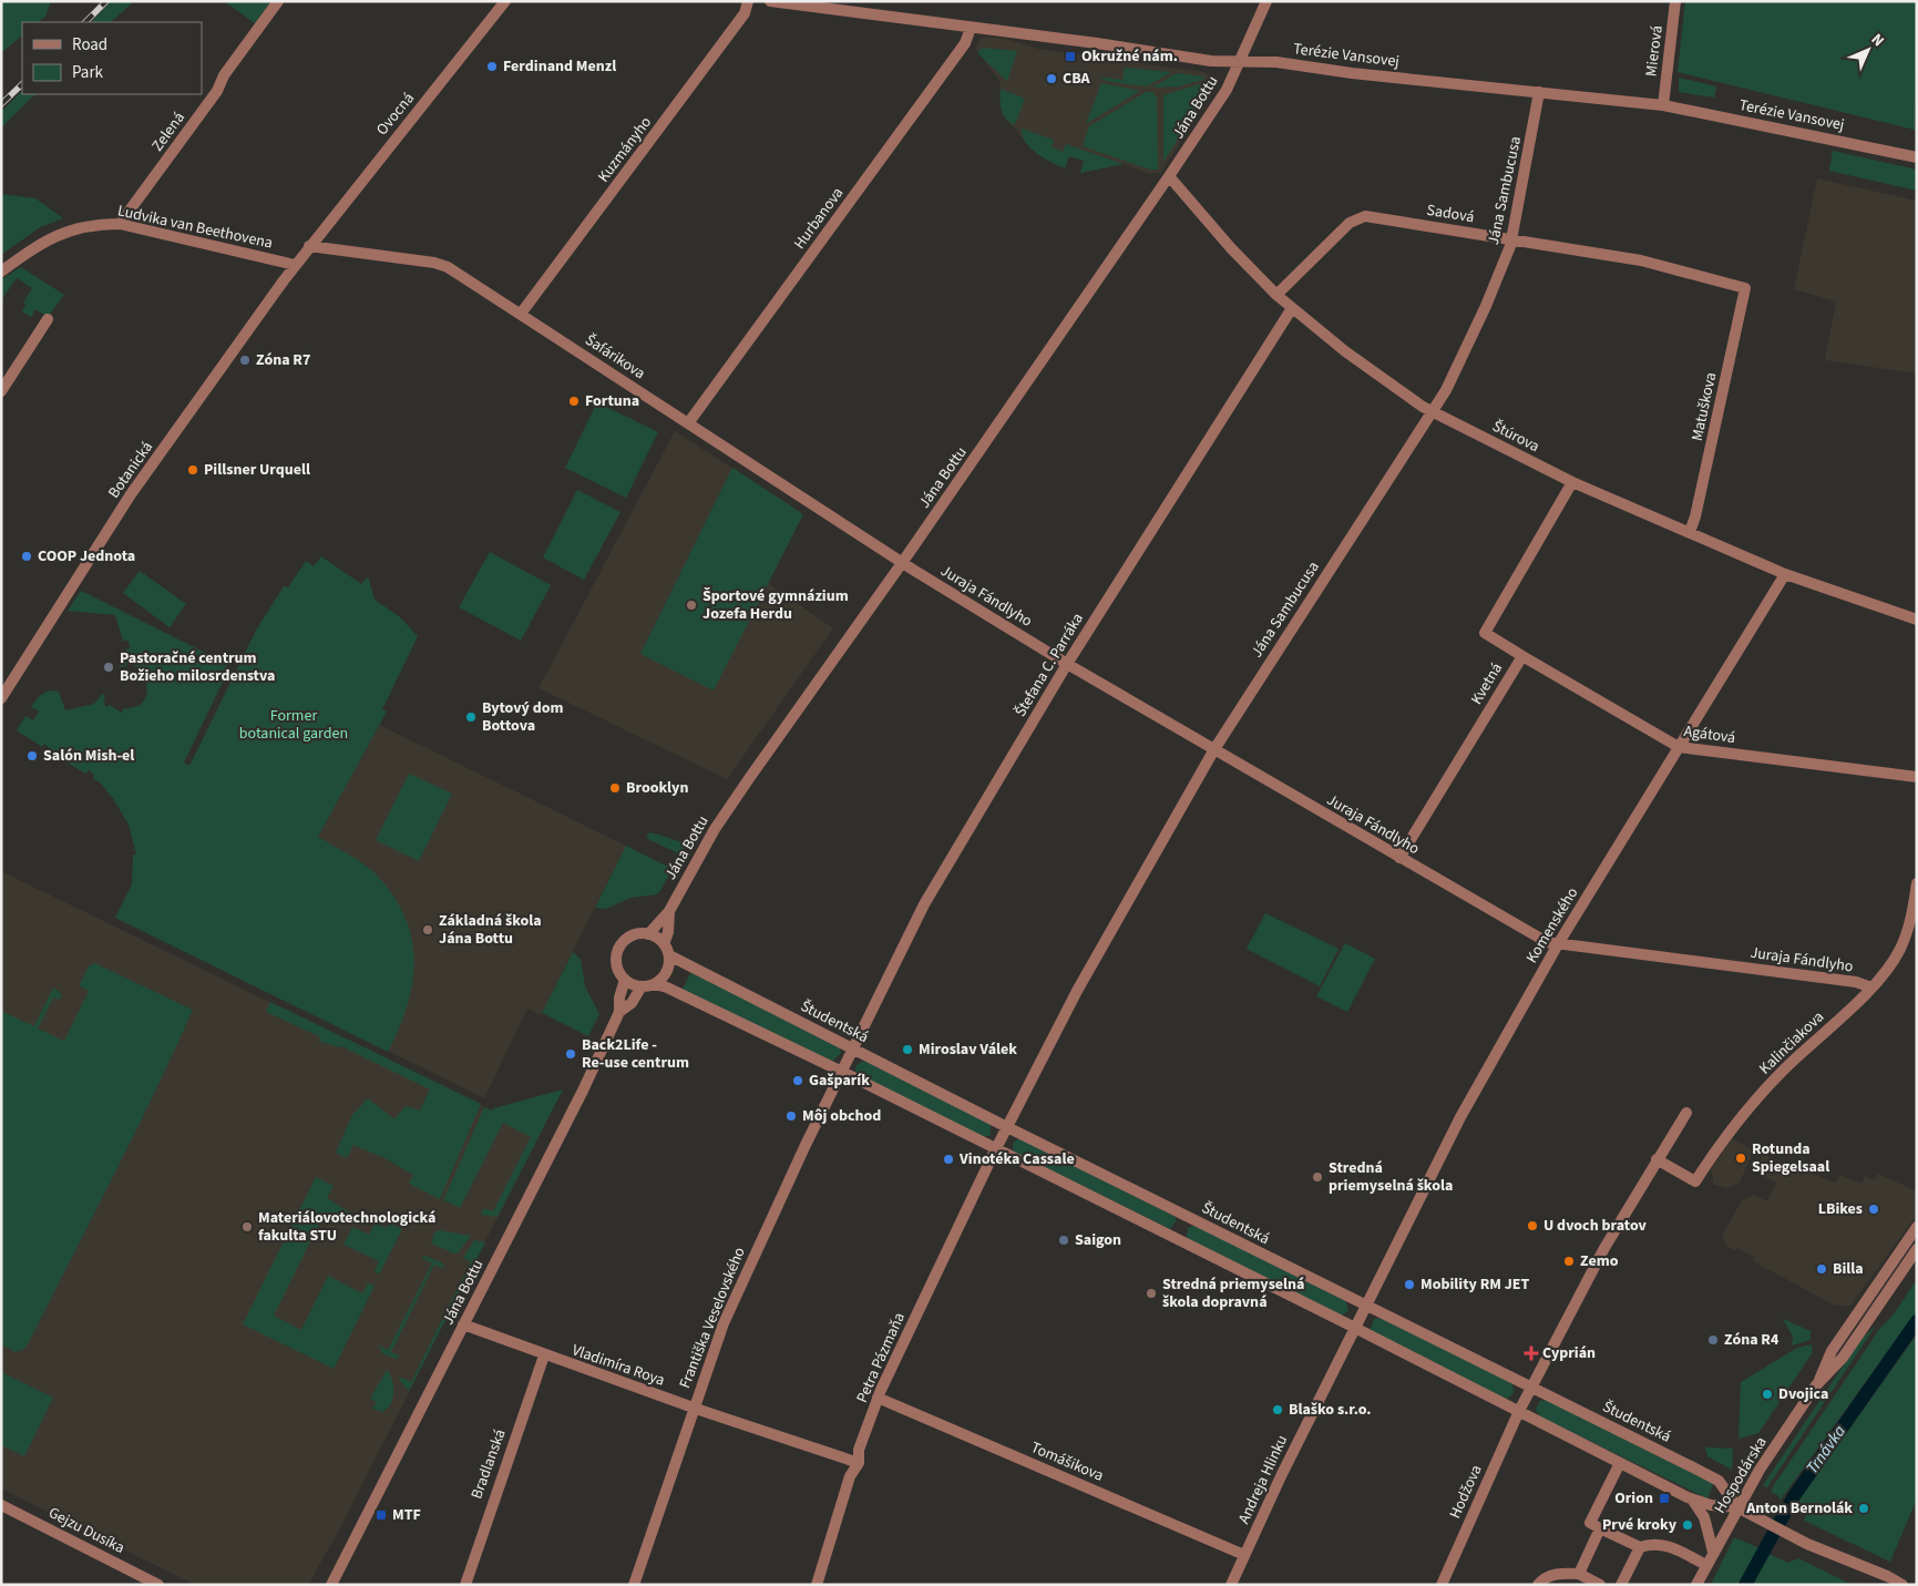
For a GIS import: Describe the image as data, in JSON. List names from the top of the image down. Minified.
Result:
{"streets":{"street":["Mierová","Terézie Vansovej","Jána Bottu","Ovocná","Zelená","Kuzmányho","Jána Sambucusa","Sadová","Hurbanova","Ludvika van Beethovena","Šafárikova","Matuškova","Štúrova","Botanická","Juraja Fándlyho","Štefana C. Parráka","Kvetná","Agátová","Komenského","Študentská","Kalinčiakova","Františka Veselovského","Petra Pázmaňa","Vladimíra Roya","Tomášikova","Bradlanská","Hospodárska","Andreja Hlinku","Hodžova","Gejzu Dusíka"]},"crossings":[["Mierová","Terézie Vansovej"],["Terézie Vansovej","Jána Bottu"],["Terézie Vansovej","Jána Sambucusa"],["Terézie Vansovej","Hurbanova"],["Jána Bottu","Šafárikova"],["Jána Bottu","Štúrova"],["Jána Bottu","Juraja Fándlyho"],["Jána Bottu","Študentská"],["Jána Bottu","Vladimíra Roya"],["Ovocná","Šafárikova"],["Zelená","Ludvika van Beethovena"],["Kuzmányho","Šafárikova"],["Jána Sambucusa","Sadová"],["Jána Sambucusa","Štúrova"],["Jána Sambucusa","Juraja Fándlyho"],["Jána Sambucusa","Študentská"],["Jána Sambucusa","Petra Pázmaňa"],["Sadová","Matuškova"],["Sadová","Štúrova"],["Hurbanova","Šafárikova"],["Ludvika van Beethovena","Botanická"],["Šafárikova","Juraja Fándlyho"],["Matuškova","Štúrova"],["Štúrova","Štefana C. Parráka"],["Štúrova","Kvetná"],["Štúrova","Komenského"],["Juraja Fándlyho","Štefana C. Parráka"],["Juraja Fándlyho","Kvetná"],["Juraja Fándlyho","Komenského"],["Juraja Fándlyho","Kalinčiakova"],["Štefana C. Parráka","Študentská"],["Štefana C. Parráka","Františka Veselovského"],["Kvetná","Agátová"],["Agátová","Komenského"],["Komenského","Študentská"],["Komenského","Andreja Hlinku"],["Študentská","Hospodárska"],["Študentská","Hodžova"],["Františka Veselovského","Vladimíra Roya"],["Petra Pázmaňa","Vladimíra Roya"],["Petra Pázmaňa","Tomášikova"],["Vladimíra Roya","Bradlanská"],["Tomášikova","Andreja Hlinku"]],"water":["Trnávka"],"parks":["Former botanical garden"],"places":{"transit":["Okružné nám.","Orion","MTF"],"other":["Ferdinand Menzl","CBA","Zóna R7","Fortuna","Pillsner Urquell","COOP Jednota","Športové gymnázium Jozefa Herdu","Pastoračné centrum Božieho milosrdenstva","Bytový dom Bottova","Salón Mish-el","Brooklyn","Základná škola Jána Bottu","Miroslav Válek","Back2Life - Re-use centrum","Gašparík","Môj obchod","Rotunda Spiegelsaal","Vinotéka Cassale","Stredná priemyselná škola","LBikes","U dvoch bratov","Materiálovotechnologická fakulta STU","Saigon","Zemo","Billa","Mobility RM JET","Stredná priemyselná škola dopravná","Zóna R4","Dvojica","Blaško s.r.o.","Anton Bernolák","Prvé kroky"],"health":["Cyprián"]},"legend":["Road","Park"],"north":"top right"}
